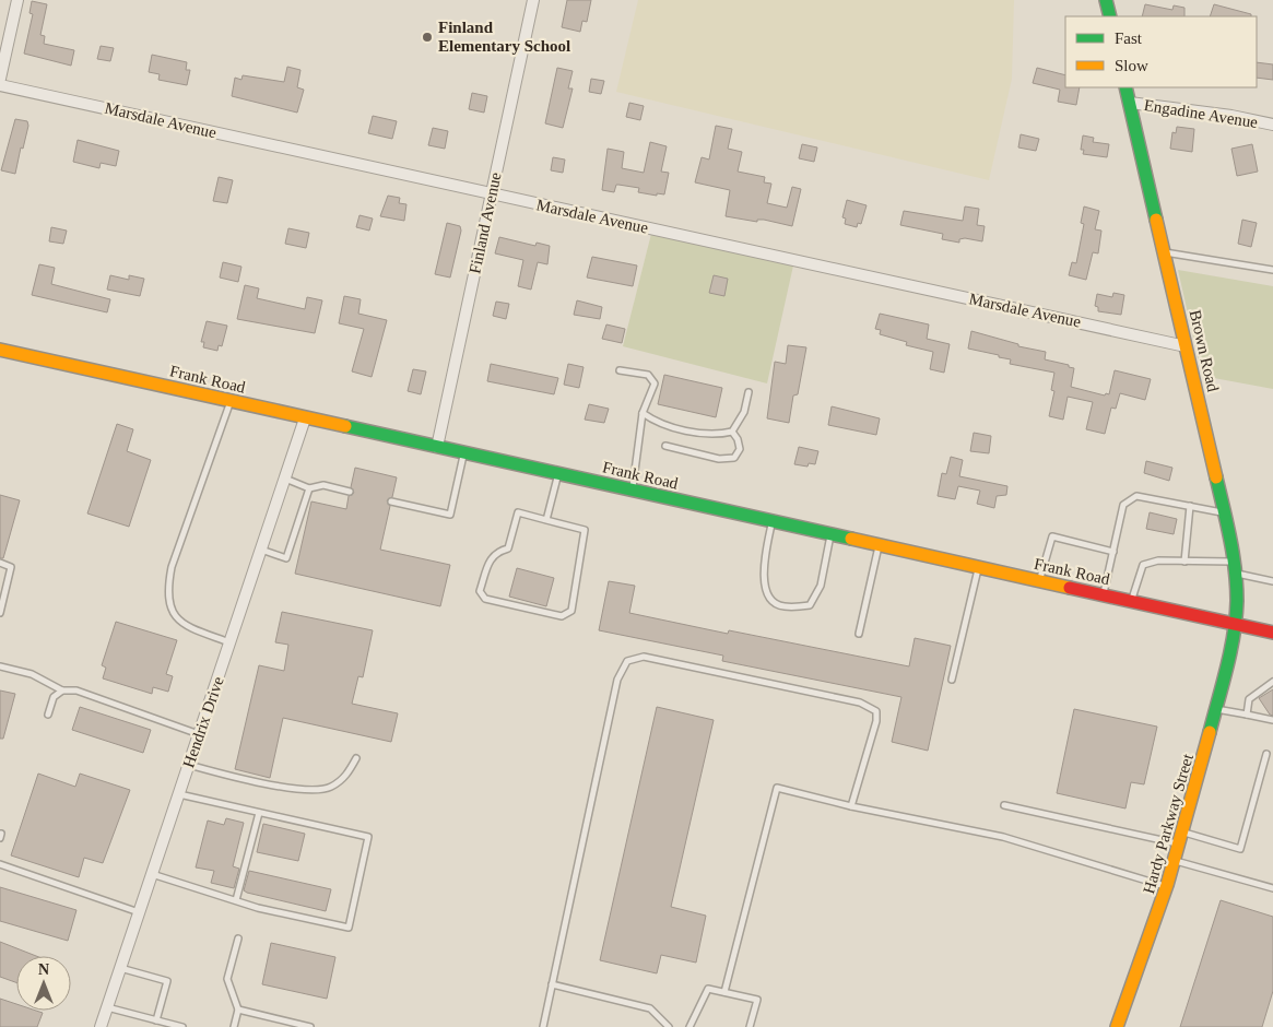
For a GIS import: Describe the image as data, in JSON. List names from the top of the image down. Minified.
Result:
{"streets":{"main road":["Brown Road","Frank Road","Hardy Parkway Street"],"street":["Engadine Avenue","Marsdale Avenue","Finland Avenue","Hendrix Drive"]},"crossings":[["Engadine Avenue","Brown Road"],["Marsdale Avenue","Finland Avenue"],["Marsdale Avenue","Brown Road"],["Finland Avenue","Frank Road"],["Brown Road","Frank Road"],["Brown Road","Hardy Parkway Street"],["Frank Road","Hendrix Drive"],["Frank Road","Hardy Parkway Street"]],"places":["Finland Elementary School"],"legend":["Fast","Slow"],"north":"top"}
